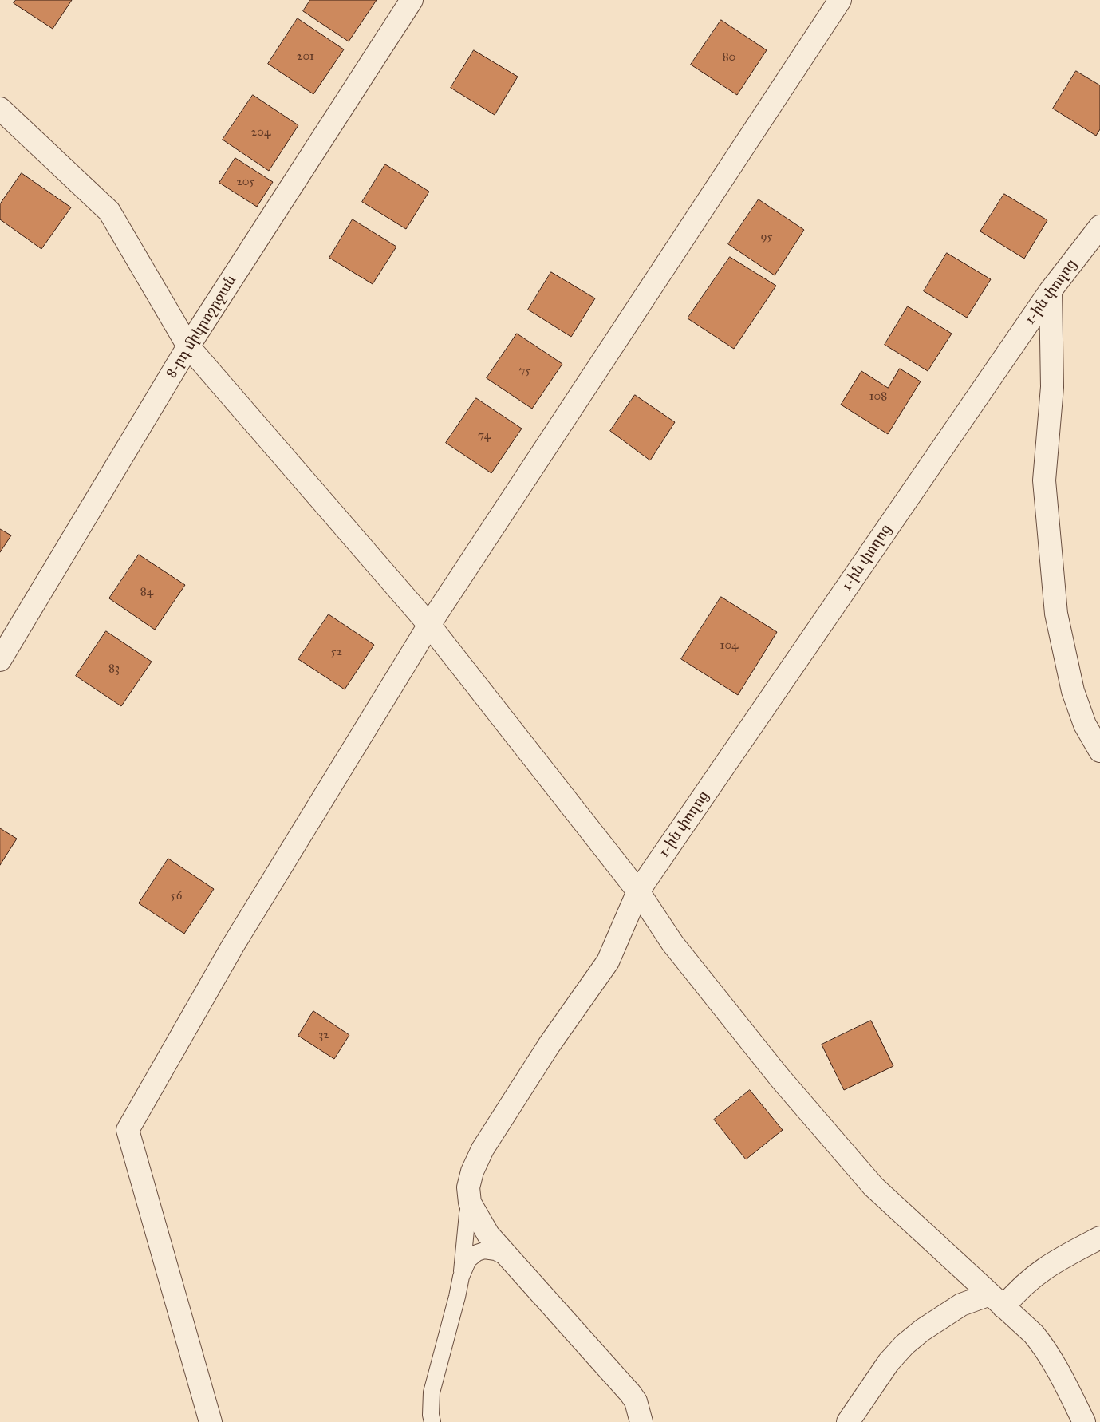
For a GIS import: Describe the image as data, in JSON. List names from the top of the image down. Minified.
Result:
{"streets":{"street":["1-ին փողոց","8-րդ միկրոշրջան"]},"house_numbers":["201","80","204","205","95","75","108","74","84","104","52","83","56","32"]}
